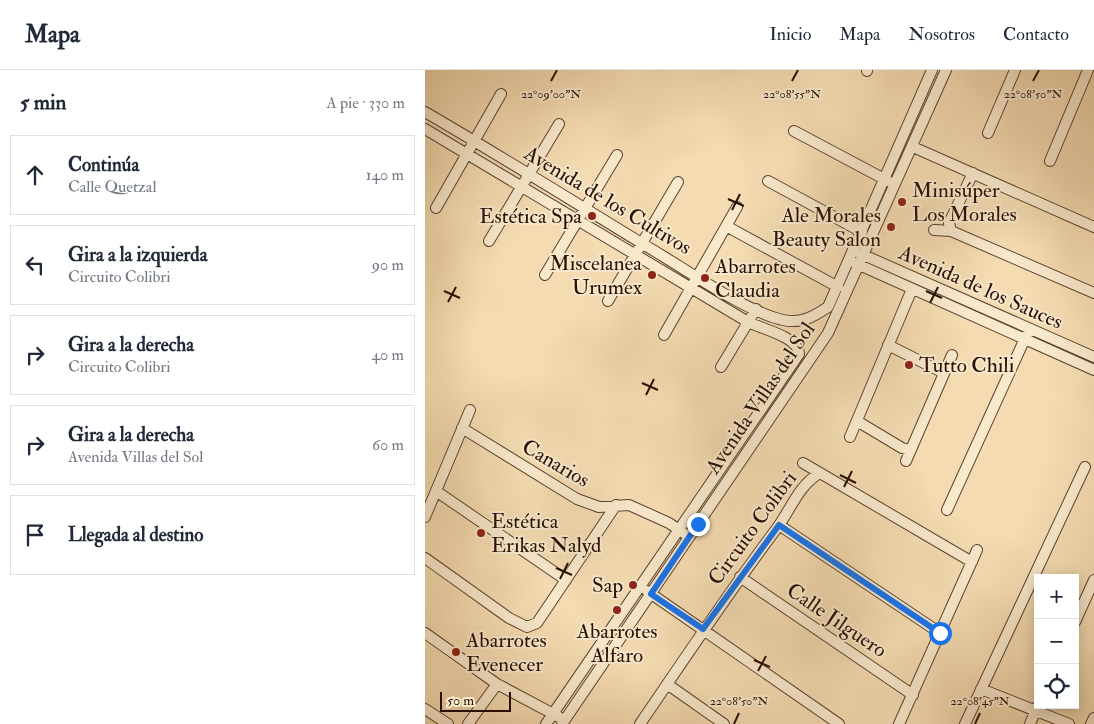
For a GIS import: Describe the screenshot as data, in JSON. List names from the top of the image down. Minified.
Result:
{"streets":{"street":["Avenida de los Cultivos","Avenida de los Sauces","Avenida Villas del Sol","Canarios","Circuito Colibri","Calle Jilguero"]},"crossings":[["Avenida de los Cultivos","Avenida Villas del Sol"],["Avenida de los Sauces","Avenida Villas del Sol"],["Avenida Villas del Sol","Canarios"],["Circuito Colibri","Calle Jilguero"]],"places":["Minisúper Los Morales","Estética Spa","Ale Morales Beauty Salon","Miscelanea Urumex","Abarrotes Claudia","Tutto Chili","Estética Erikas Nalyd","Sap","Abarrotes Alfaro","Abarrotes Evenecer"],"scale_bar":"50 m","page":{"header":"Mapa","nav":["Inicio","Mapa","Nosotros","Contacto"],"heading":["5 min","A pie · 330 m"],"list":[["Continúa","Calle Quetzal","140 m"],["Gira a la izquierda","Circuito Colibri","90 m"],["Gira a la derecha","Circuito Colibri","40 m"],["Gira a la derecha","Avenida Villas del Sol","60 m"],"Llegada al destino"],"map_buttons":["+","−"],"scale":"50 m"},"coordinates":["22°09'00\"N","22°08'55\"N","22°08'50\"N","22°08'45\"N"]}
